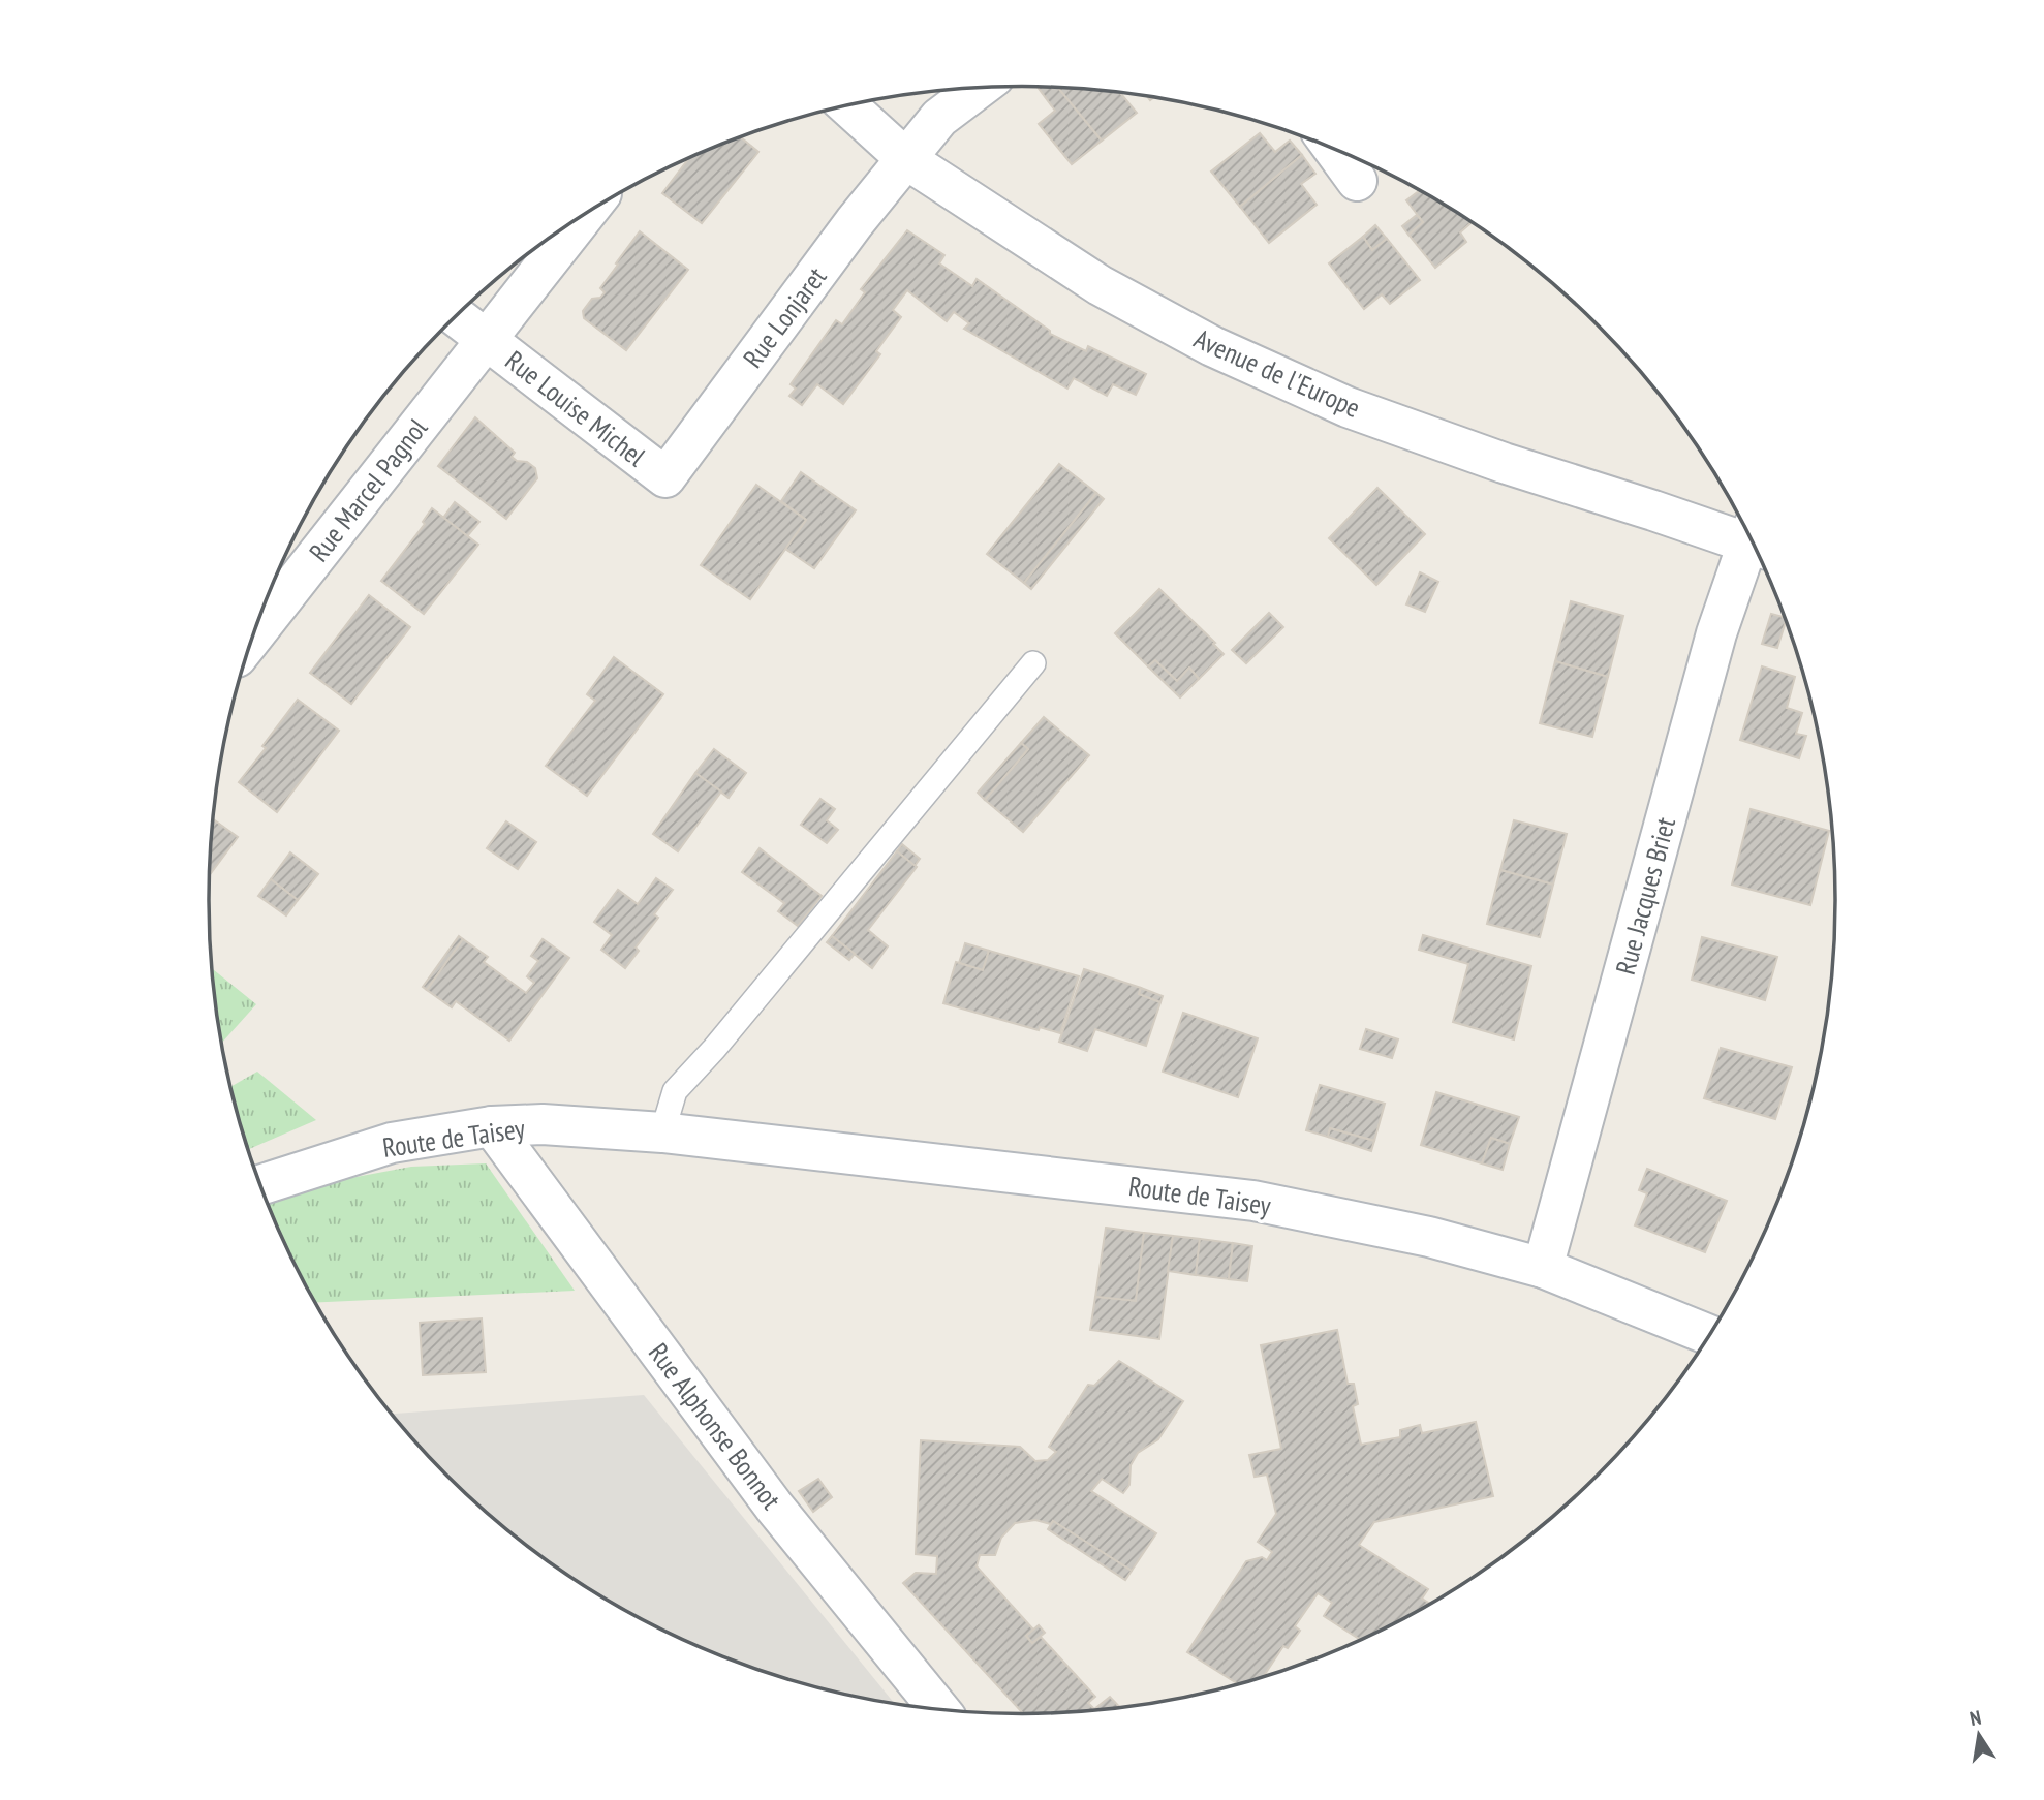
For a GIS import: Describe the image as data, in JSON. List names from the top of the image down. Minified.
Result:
{"streets":{"street":["Rue Lonjaret","Avenue de l'Europe","Rue Louise Michel","Rue Marcel Pagnol","Rue Jacques Briet","Route de Taisey","Rue Alphonse Bonnot"]},"crossings":[["Rue Lonjaret","Avenue de l'Europe"],["Rue Lonjaret","Rue Louise Michel"],["Rue Louise Michel","Rue Marcel Pagnol"],["Rue Jacques Briet","Route de Taisey"],["Route de Taisey","Rue Alphonse Bonnot"]],"north":"top"}
